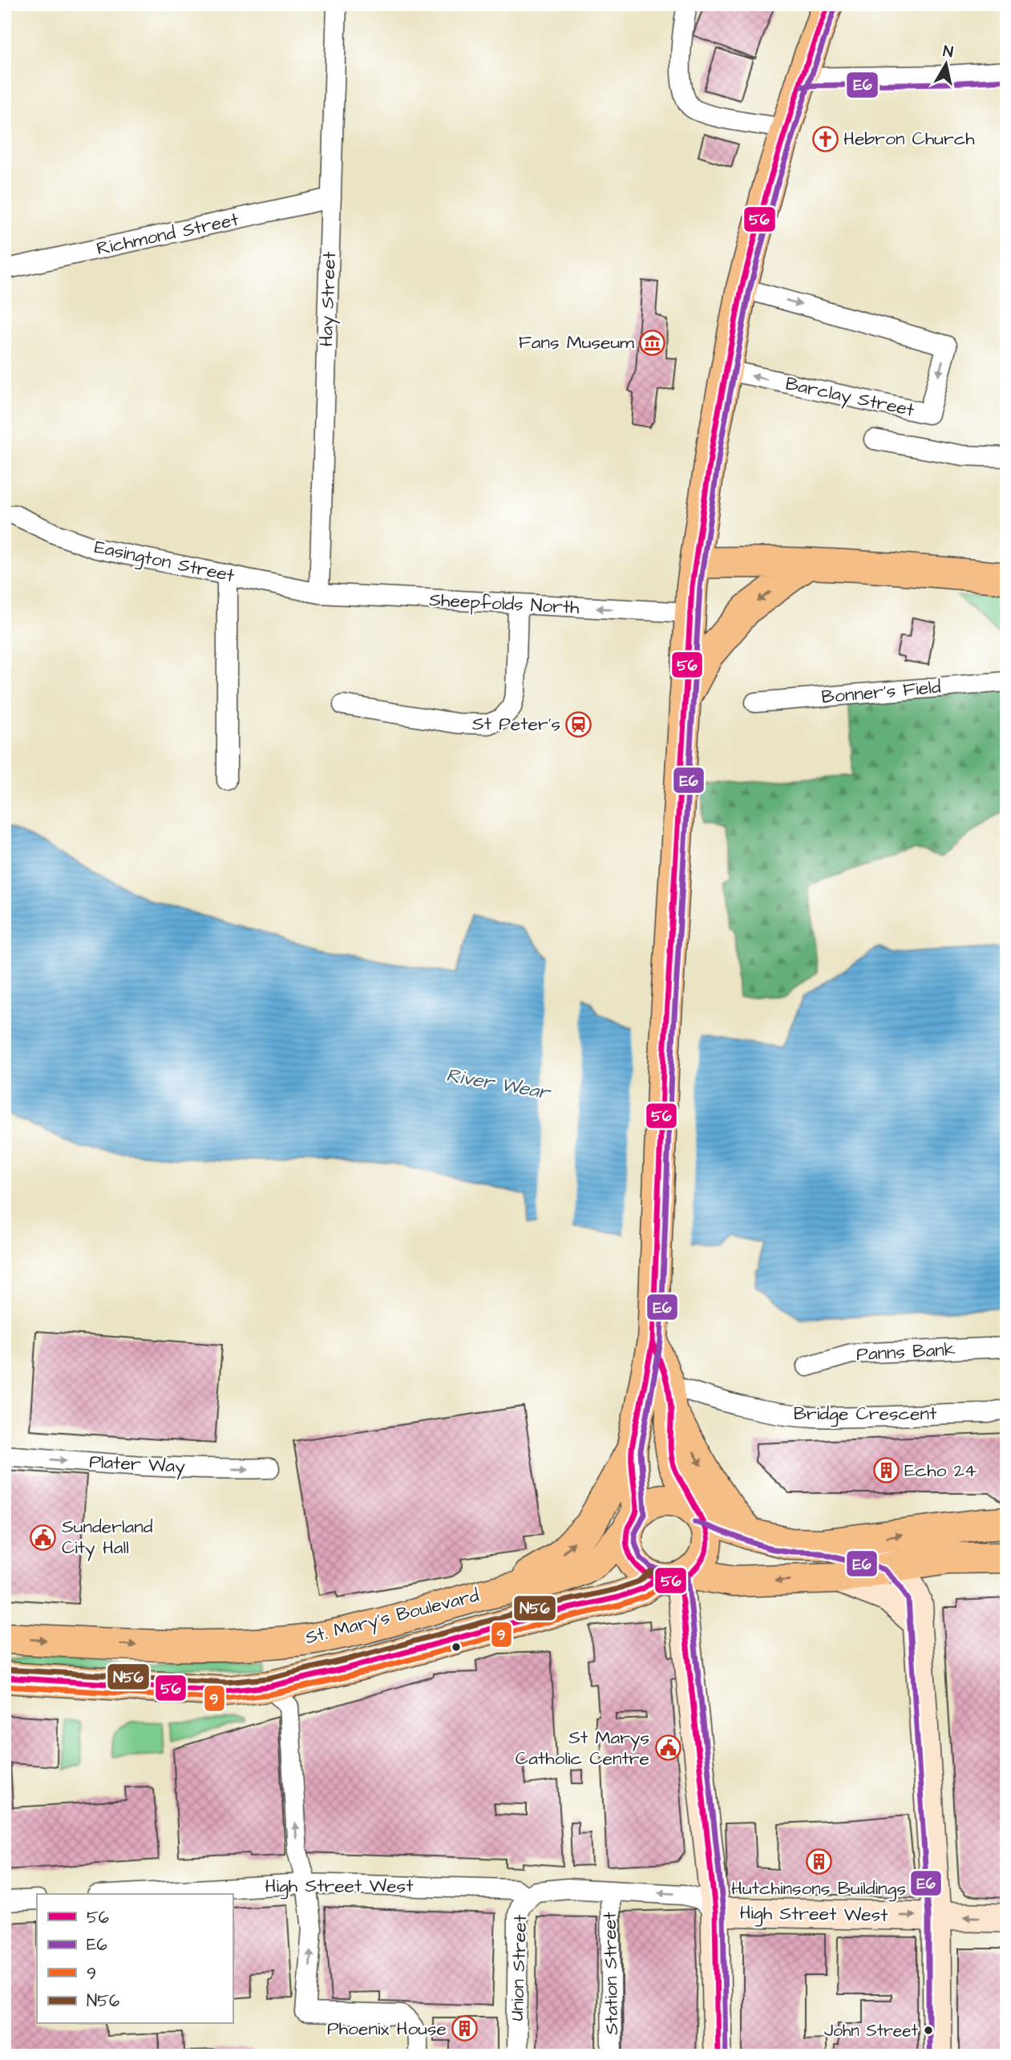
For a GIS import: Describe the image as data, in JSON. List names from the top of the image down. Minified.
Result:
{"streets":{"main road":["St. Mary's Boulevard"],"street":["Richmond Street","Hay Street","Barclay Street","Easington Street","Sheepfolds North","Bonner's Field","Panns Bank","Bridge Crescent","Plater Way","High Street West","Union Street","Station Street"]},"crossings":[["Richmond Street","Hay Street"],["Hay Street","Easington Street"],["Hay Street","Sheepfolds North"],["Easington Street","Sheepfolds North"],["High Street West","Union Street"],["High Street West","Station Street"]],"one_way":["Sheepfolds North","Plater Way"],"water":["River Wear"],"places":{"church":["Hebron Church"],"museum":["Fans Museum"],"station":["St Peter's"],"building":["Echo 24","Hutchinsons Buildings","Phoenix House"],"public building":["Sunderland City Hall","St Marys Catholic Centre"],"other":["John Street"]},"lines":["transit line 56","transit line E6","transit line N56","transit line 9"],"legend":["56","E6","9","N56"],"north":"top"}
